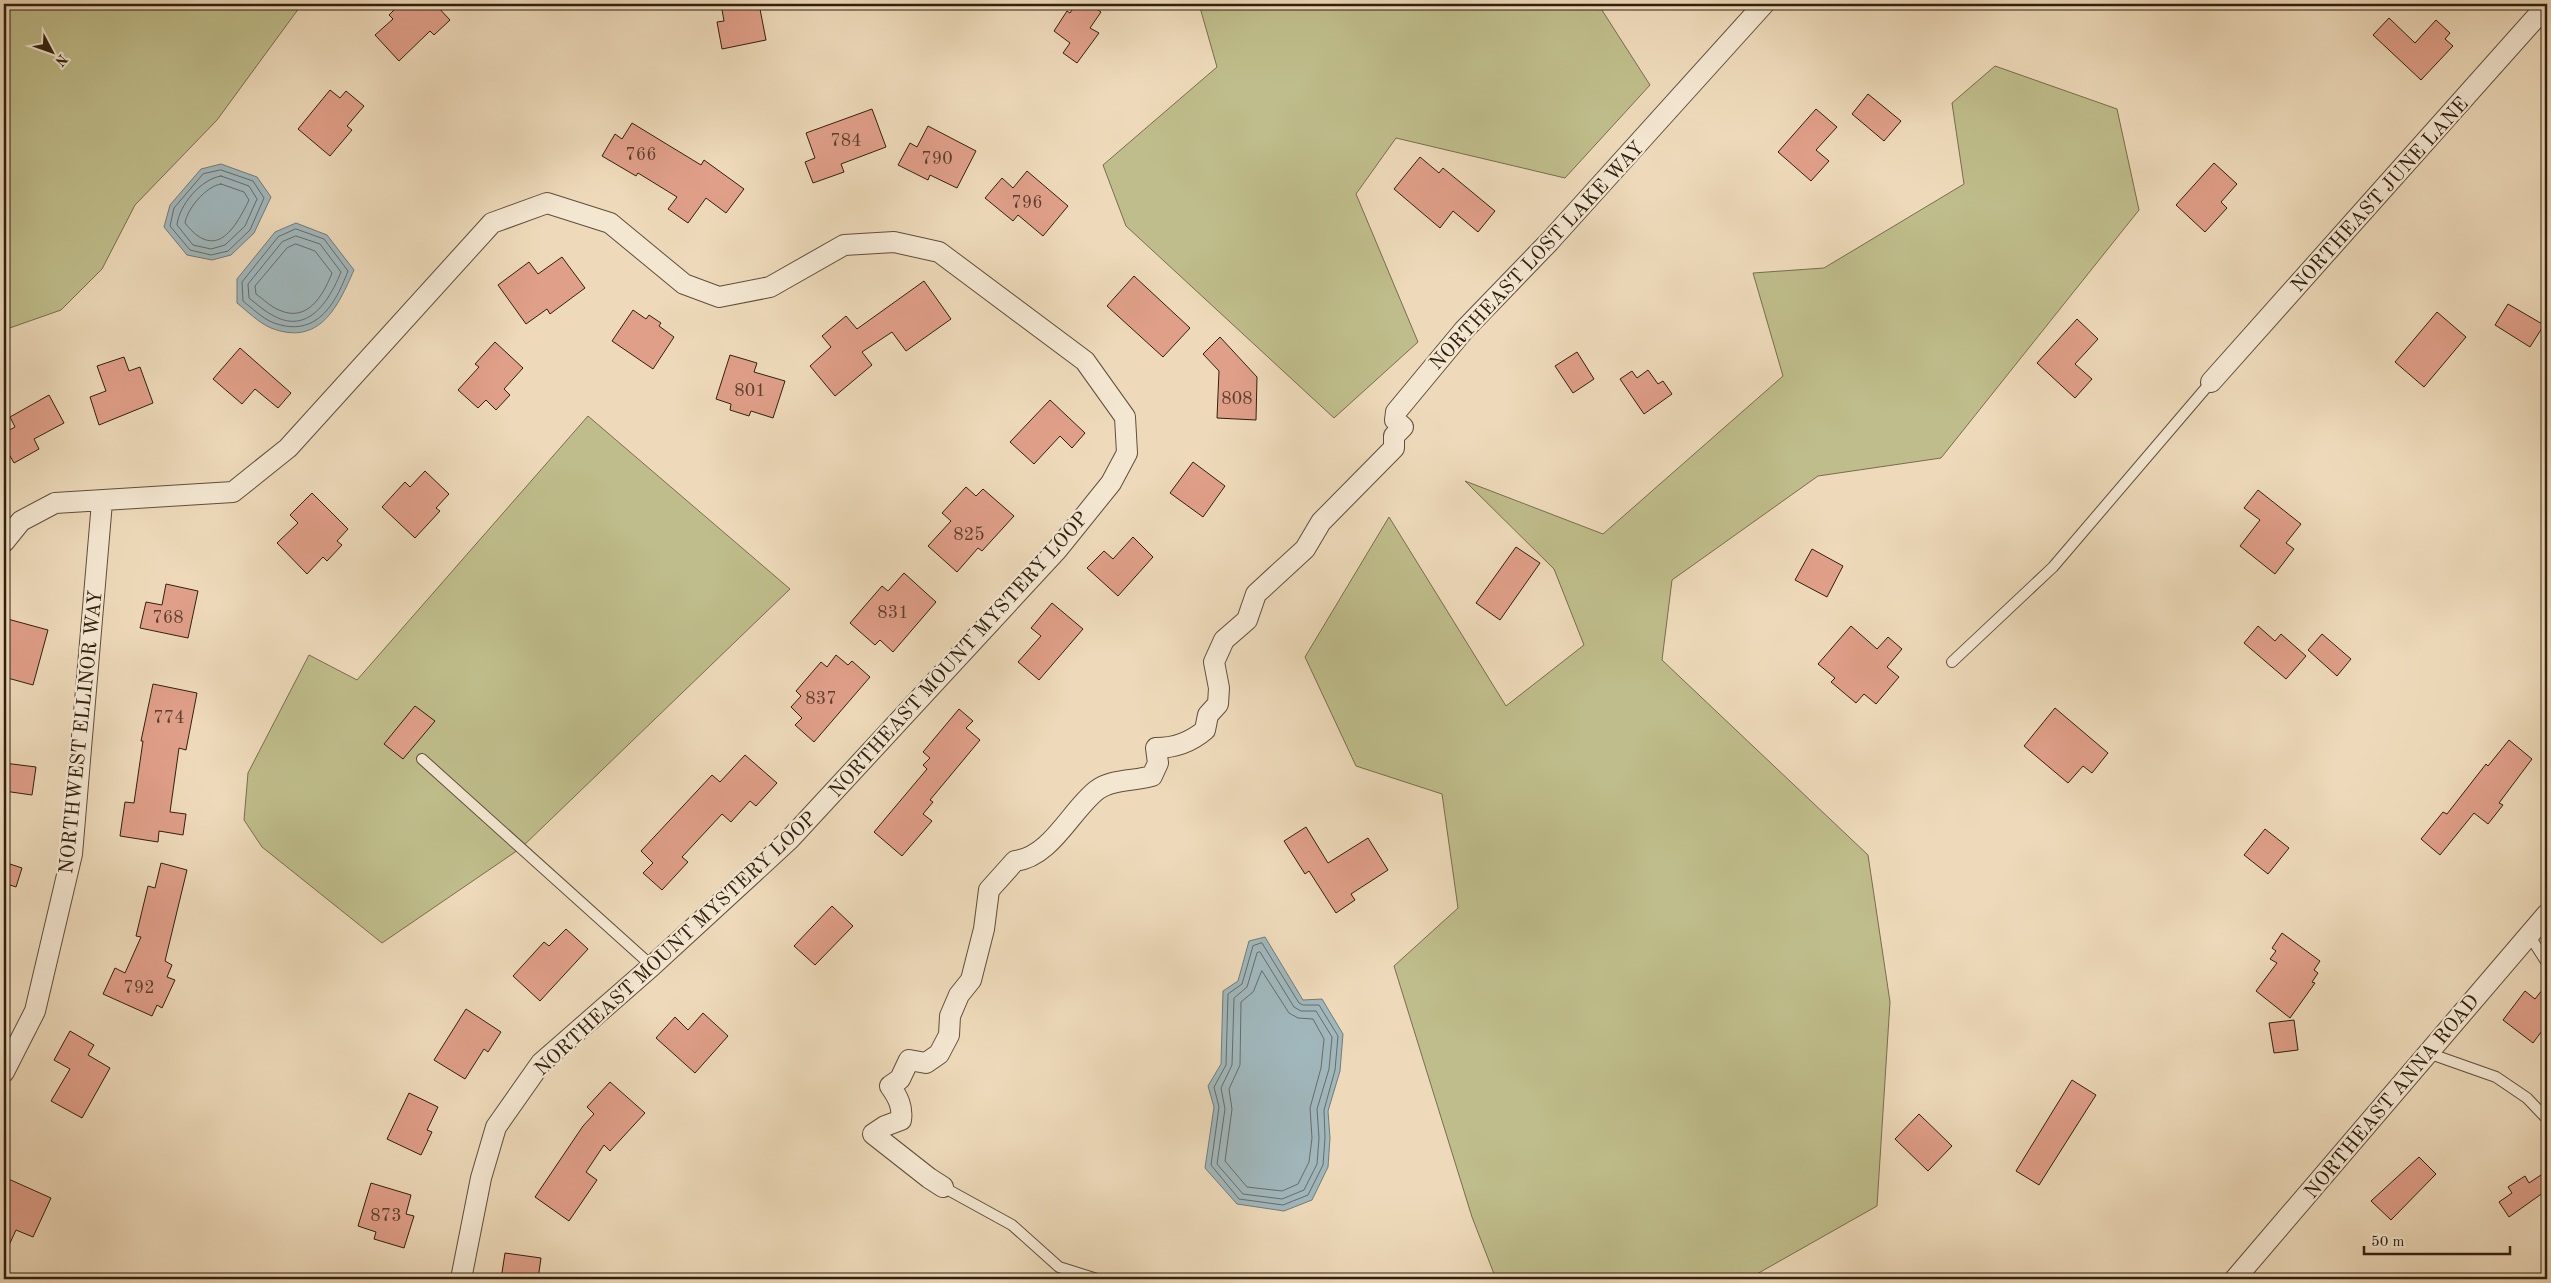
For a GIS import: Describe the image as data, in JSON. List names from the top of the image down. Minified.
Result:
{"streets":{"street":["NORTHEAST JUNE LANE","NORTHEAST LOST LAKE WAY","NORTHEAST MOUNT MYSTERY LOOP","NORTHWEST ELLINOR WAY","NORTHEAST ANNA ROAD"]},"crossings":[["NORTHEAST MOUNT MYSTERY LOOP","NORTHWEST ELLINOR WAY"]],"house_numbers":["784","766","790","796","801","808","825","831","768","837","774","792","873"],"scale_bar":"50 m","north":"bottom right"}
